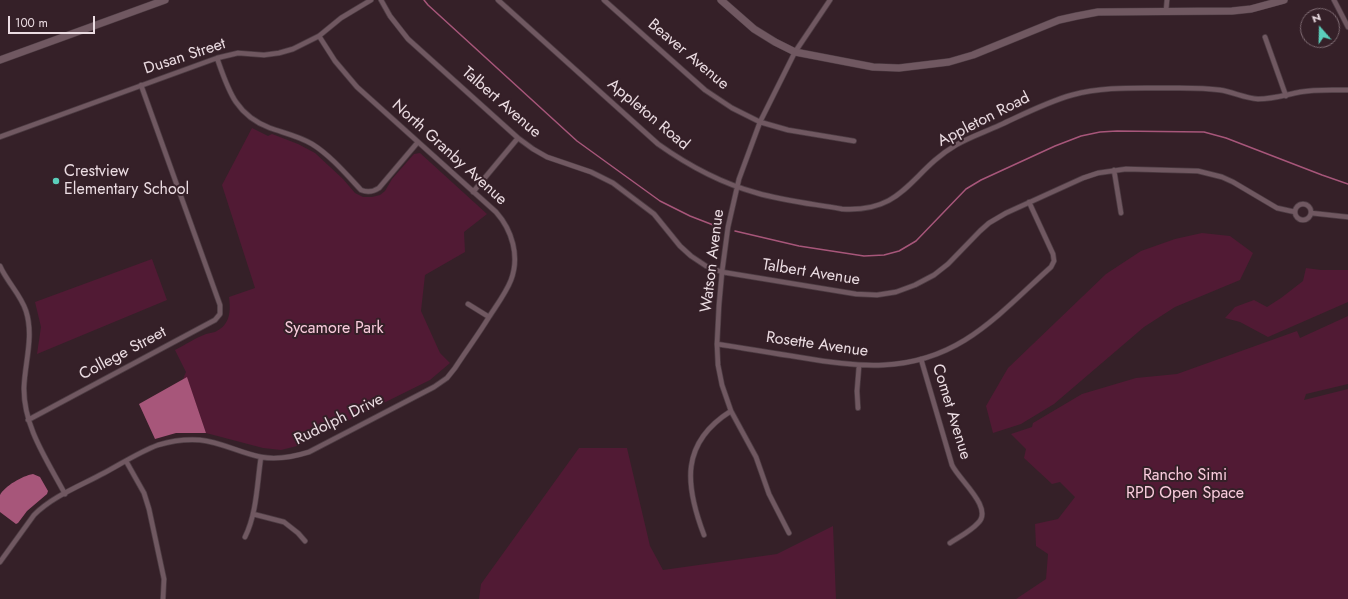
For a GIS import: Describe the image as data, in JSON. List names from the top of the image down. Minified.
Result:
{"streets":{"street":["Beaver Avenue","Dusan Street","Talbert Avenue","Appleton Road","North Granby Avenue","Watson Avenue","Rosette Avenue","College Street","Comet Avenue","Rudolph Drive"]},"crossings":[["Beaver Avenue","Watson Avenue"],["Dusan Street","North Granby Avenue"],["Dusan Street","College Street"],["Talbert Avenue","Watson Avenue"],["Talbert Avenue","Rosette Avenue"],["Appleton Road","Watson Avenue"],["North Granby Avenue","Rudolph Drive"],["Watson Avenue","Rosette Avenue"],["Rosette Avenue","Comet Avenue"]],"parks":["Sycamore Park","Rancho Simi RPD Open Space"],"places":["Crestview Elementary School"],"scale_bar":"100 m","north":"top"}
